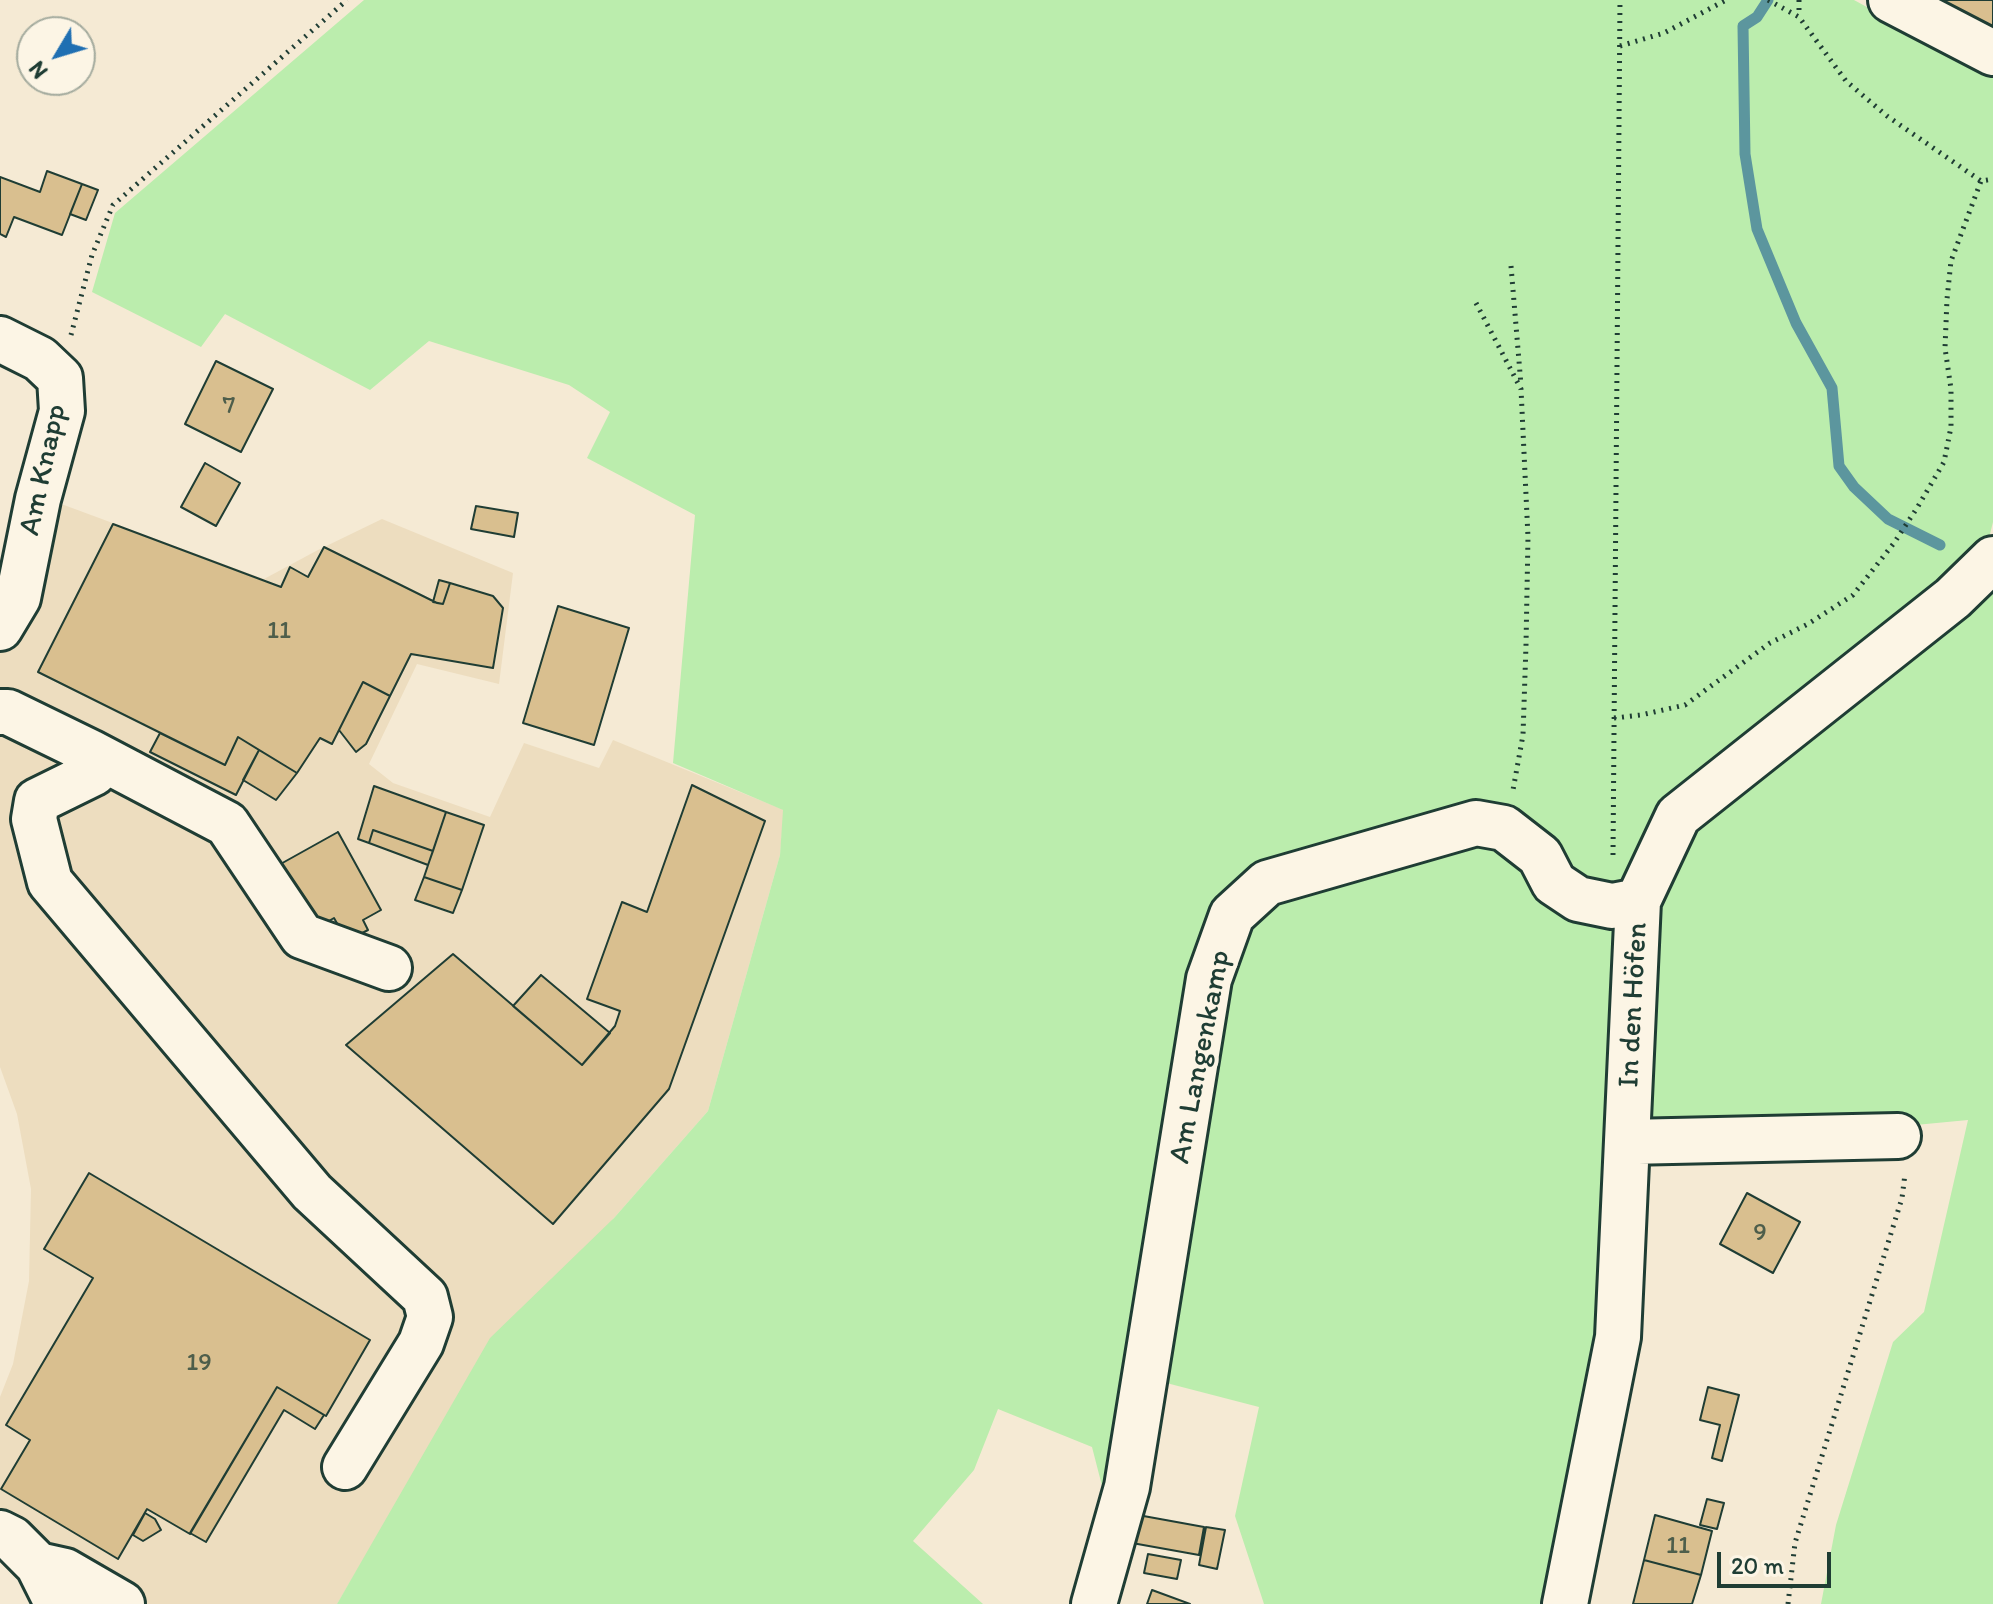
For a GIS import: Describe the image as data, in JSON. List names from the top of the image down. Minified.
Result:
{"streets":{"street":["Am Knapp","In den Höfen","Am Langenkamp"]},"house_numbers":["7","11","9","19","11"],"scale_bar":"20 m","north":"bottom left"}
